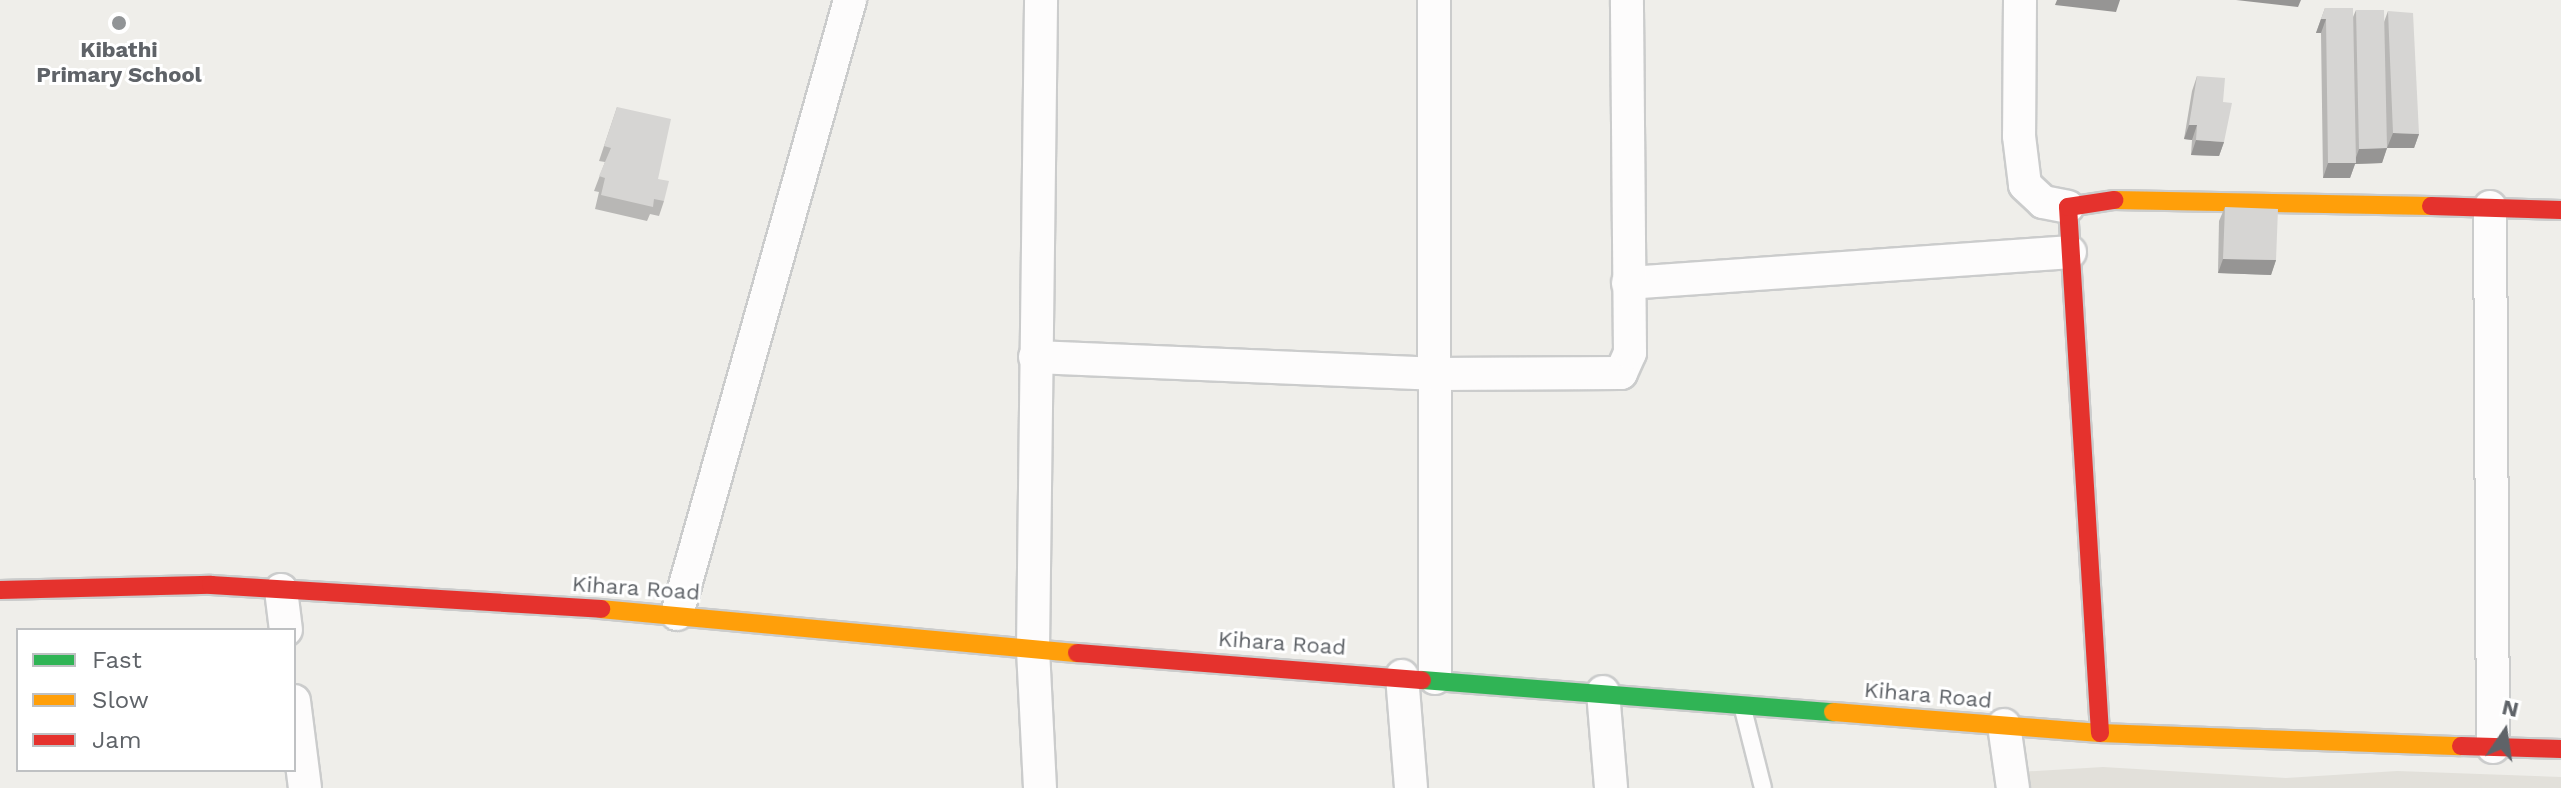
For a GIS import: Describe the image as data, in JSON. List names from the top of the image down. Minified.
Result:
{"streets":{"main road":["Kihara Road"]},"places":["Kibathi Primary School"],"legend":["Fast","Slow","Jam"],"north":"top"}
